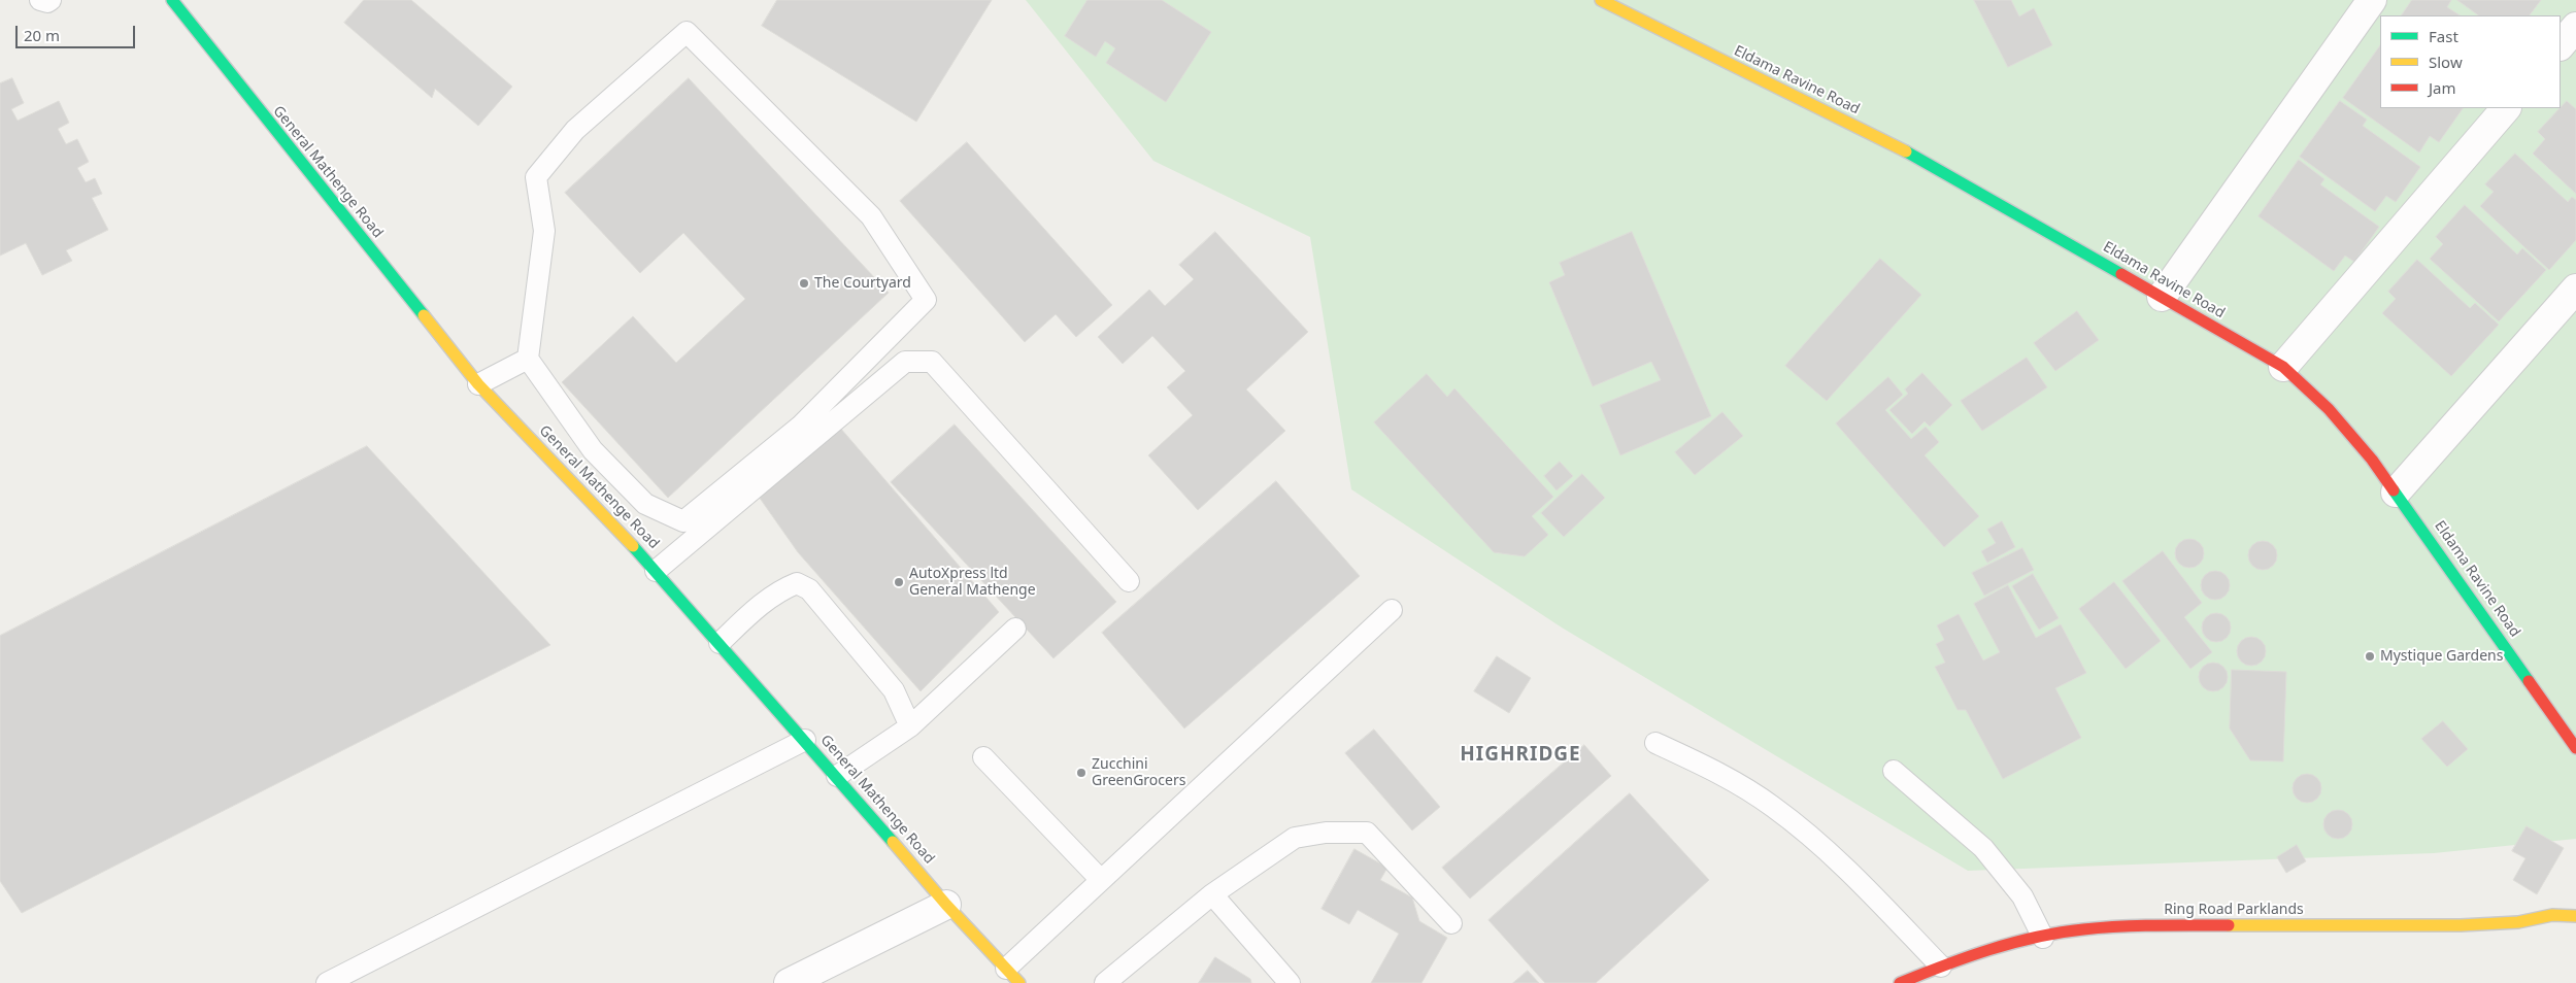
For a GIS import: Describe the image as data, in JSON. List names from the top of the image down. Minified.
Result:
{"streets":{"street":["Eldama Ravine Road","General Mathenge Road","Ring Road Parklands"]},"districts":["HIGHRIDGE"],"places":["The Courtyard","AutoXpress ltd General Mathenge","Mystique Gardens","Zucchini GreenGrocers"],"legend":["Fast","Slow","Jam"],"scale_bar":"20 m"}
